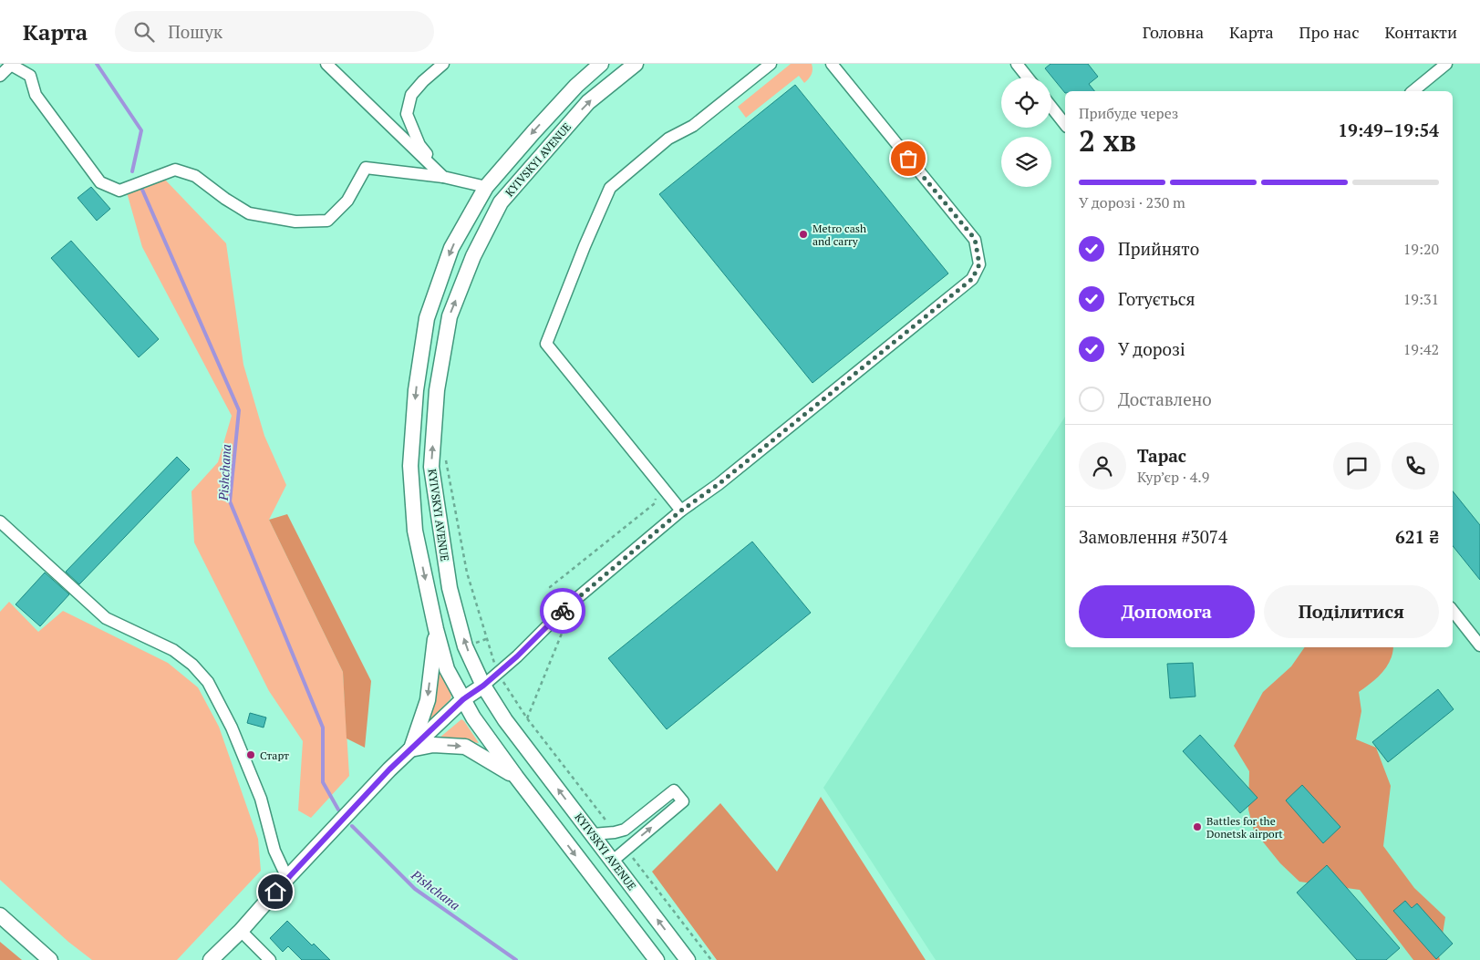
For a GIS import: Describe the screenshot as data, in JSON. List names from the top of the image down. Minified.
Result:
{"streets":{"main road":["KYIVSKYI AVENUE"]},"water":["Pishchana"],"places":["Metro cash and carry","Старт","Battles for the Donetsk airport"],"page":{"header":"Карта","search":"Пошук","nav":["Головна","Карта","Про нас","Контакти"],"heading":["2 хв","Прибуде через","19:49–19:54"],"panel":["Тарас","Кур’єр · 4.9","Замовлення #3074","621 ₴"],"bar":"У дорозі · 230 m","list":[["Прийнято","19:20"],["Готується","19:31"],["У дорозі","19:42"],"Доставлено"],"buttons":["Допомога","Поділитися"]}}
